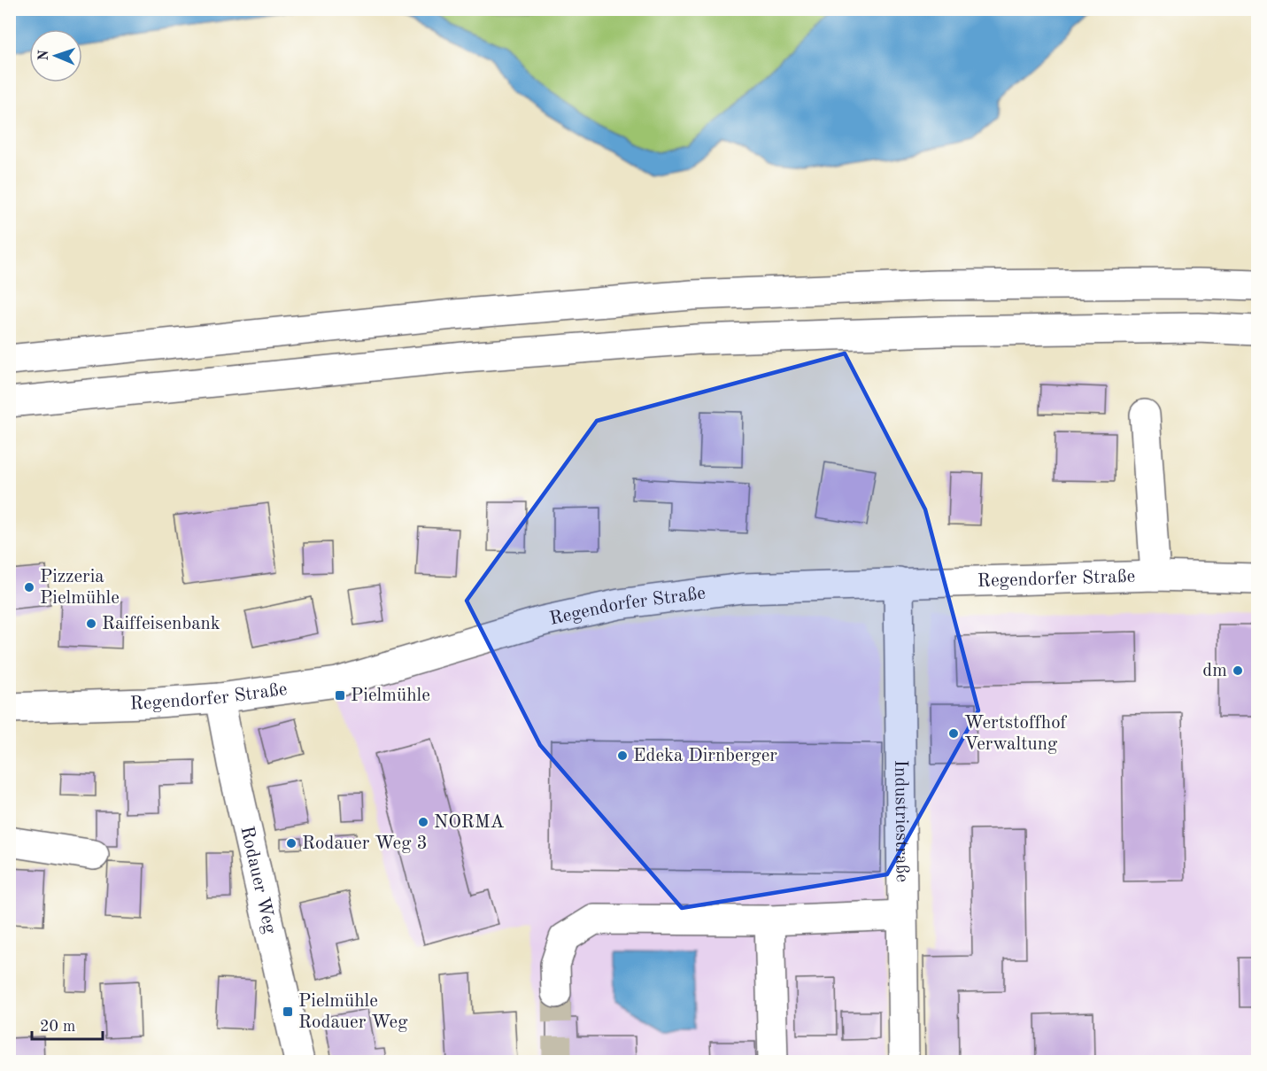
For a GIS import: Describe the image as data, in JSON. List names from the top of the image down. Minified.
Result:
{"streets":{"main road":["Regendorfer Straße","Industriestraße","Rodauer Weg"]},"crossings":[["Regendorfer Straße","Industriestraße"],["Regendorfer Straße","Rodauer Weg"]],"places":{"other":["Pizzeria Pielmühle","Raiffeisenbank","dm","Wertstoffhof Verwaltung","Edeka Dirnberger","NORMA","Rodauer Weg 3"],"transit":["Pielmühle","Pielmühle Rodauer Weg"]},"scale_bar":"20 m","north":"left"}
